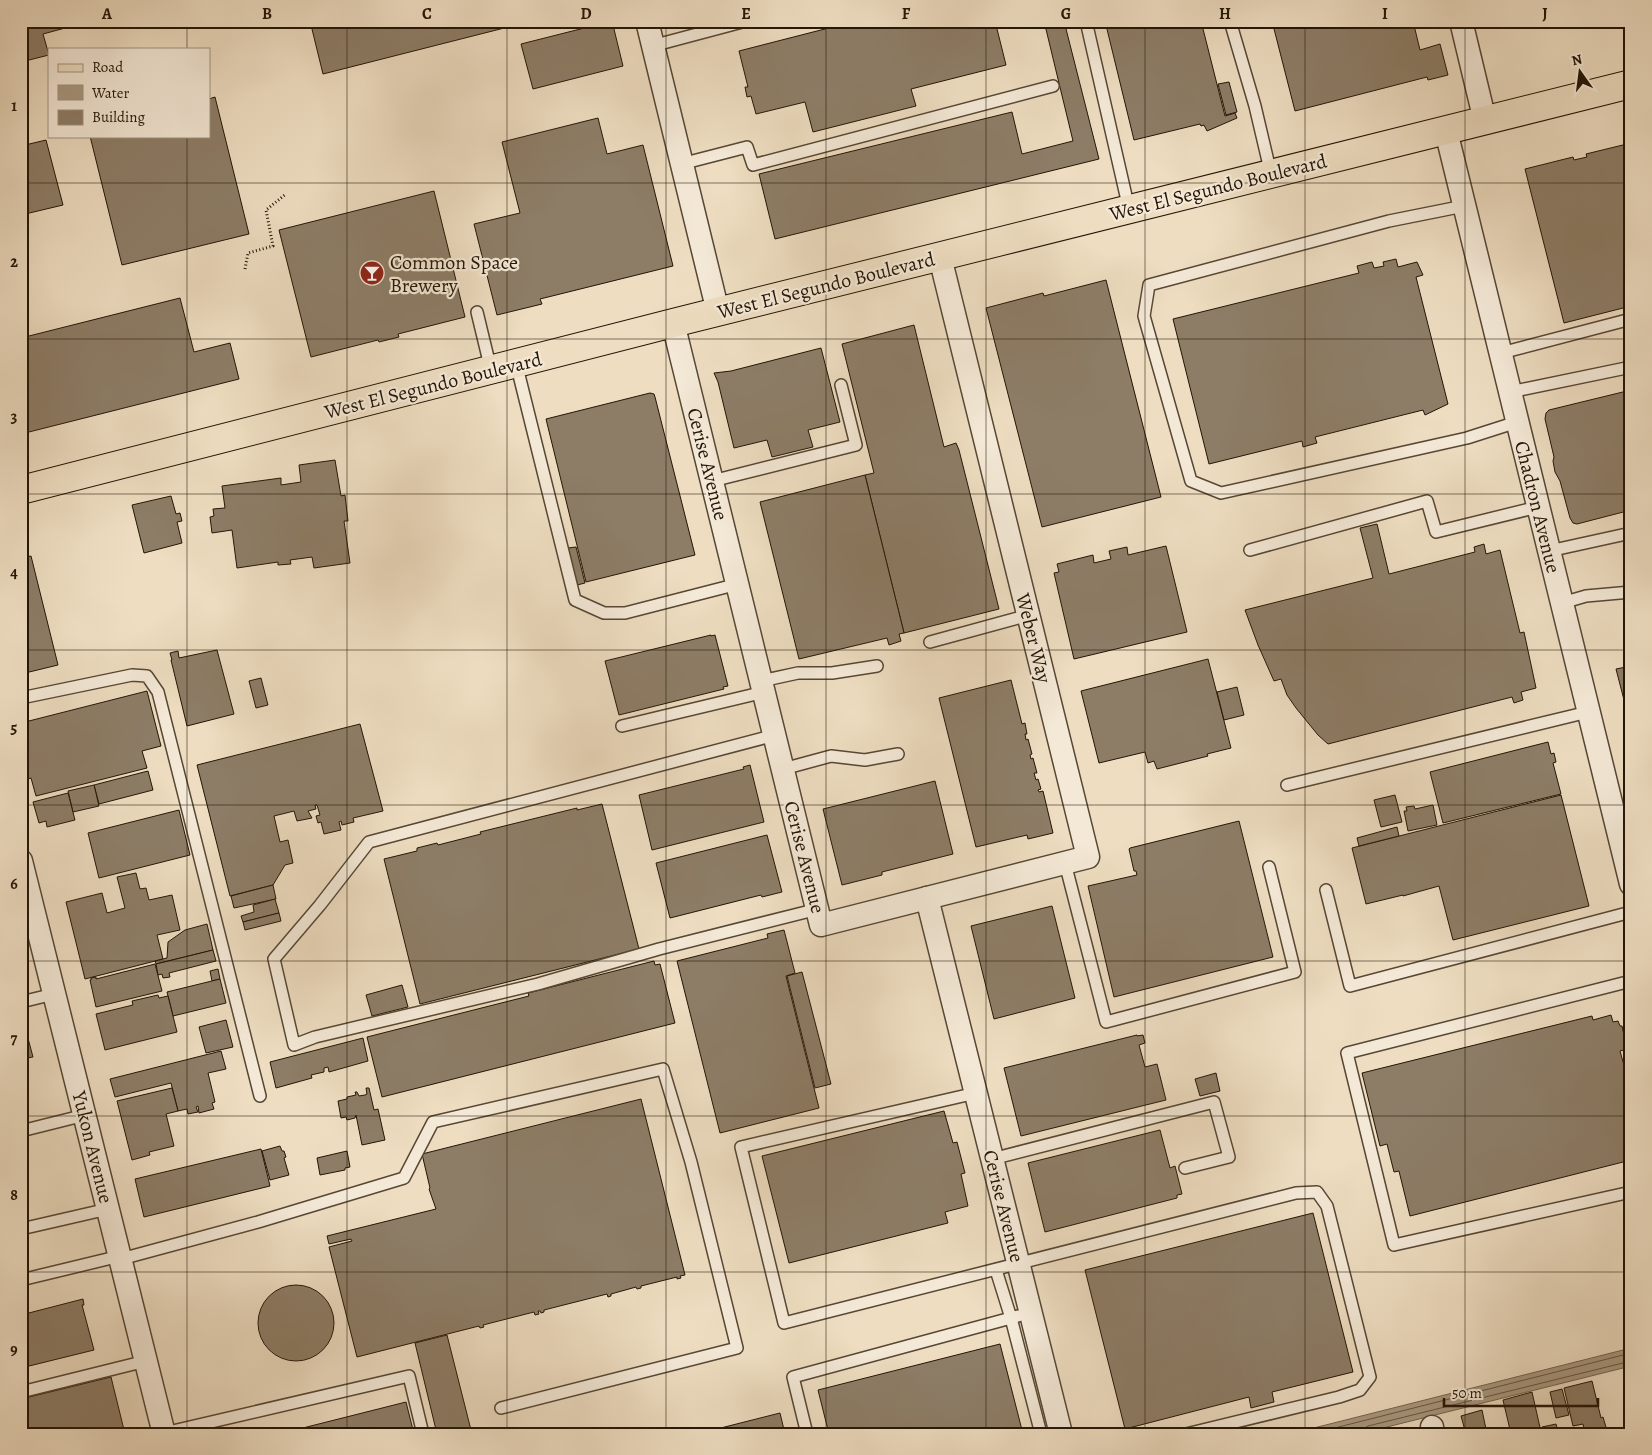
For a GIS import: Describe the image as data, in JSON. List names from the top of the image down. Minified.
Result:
{"streets":{"main road":["West El Segundo Boulevard"],"street":["Cerise Avenue","Chadron Avenue","Weber Way","Yukon Avenue"]},"crossings":[["West El Segundo Boulevard","Cerise Avenue"],["West El Segundo Boulevard","Chadron Avenue"],["West El Segundo Boulevard","Weber Way"],["Cerise Avenue","Weber Way"]],"places":{"bar":["Common Space Brewery"]},"legend":["Road","Water","Building"],"scale_bar":"50 m","north":"top","grid":{"columns":["A","B","C","D","E","F","G","H","I","J"],"rows":["1","2","3","4","5","6","7","8","9"]}}
